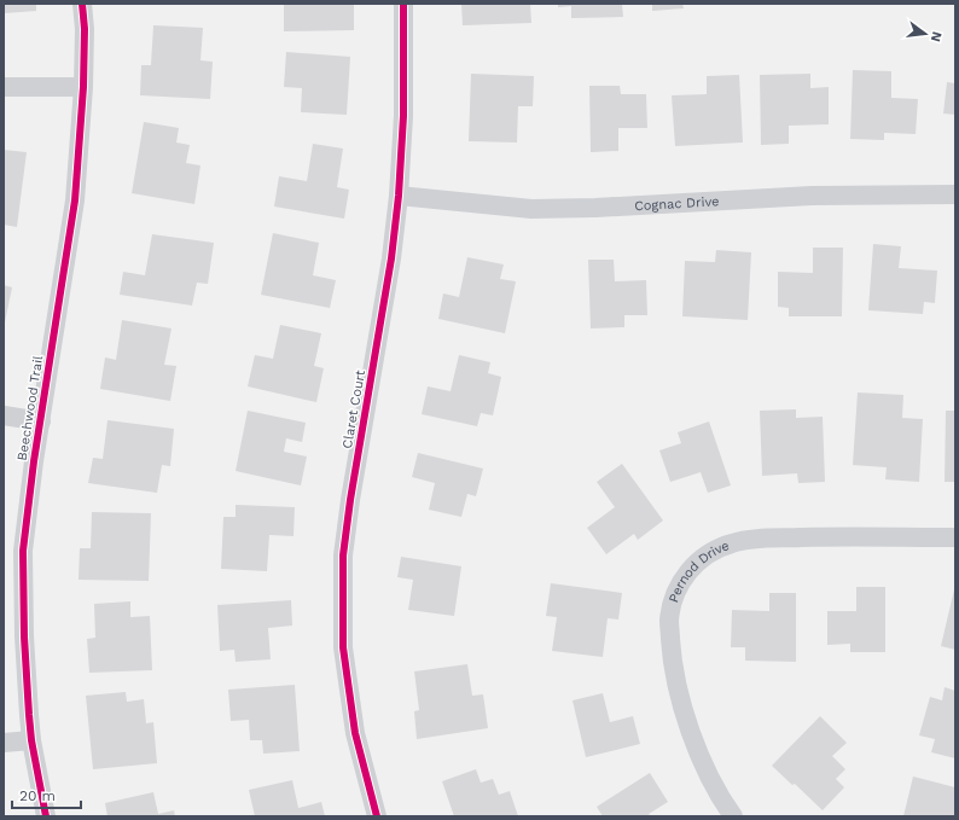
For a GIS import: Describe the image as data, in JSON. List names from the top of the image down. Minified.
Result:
{"streets":{"street":["Cognac Drive","Beechwood Trail","Claret Court","Pernod Drive"]},"crossings":[["Cognac Drive","Claret Court"]],"scale_bar":"20 m","north":"right"}
